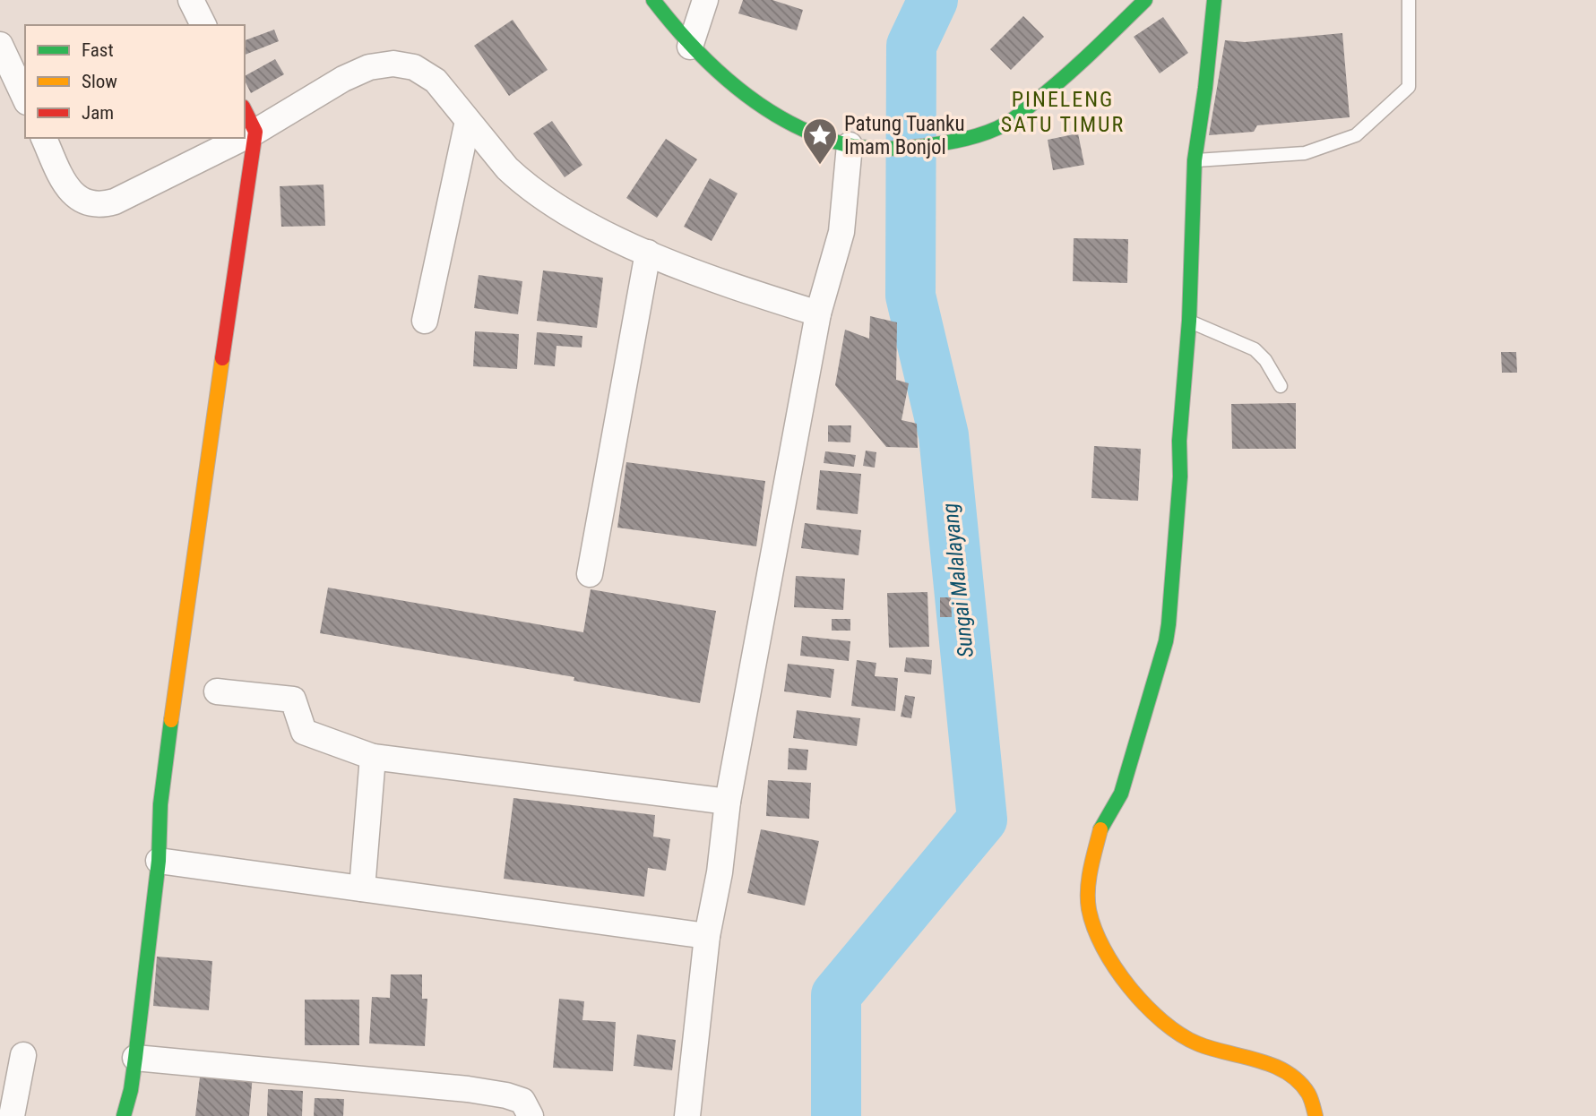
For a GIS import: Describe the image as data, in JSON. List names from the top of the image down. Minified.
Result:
{"districts":["PINELENG SATU TIMUR"],"water":["Sungai Malalayang"],"places":{"place":["Patung Tuanku Imam Bonjol"]},"legend":["Fast","Slow","Jam"]}
